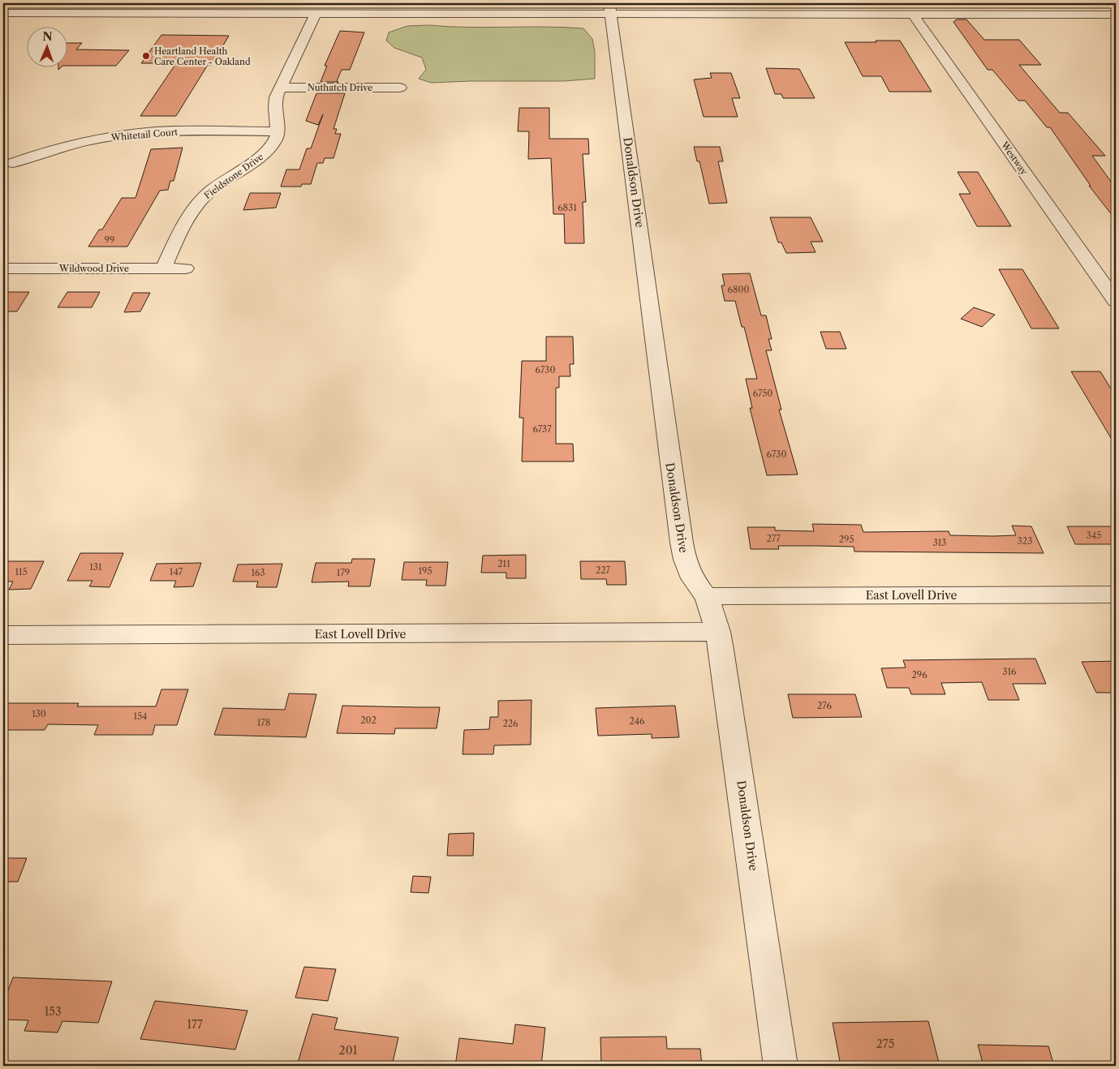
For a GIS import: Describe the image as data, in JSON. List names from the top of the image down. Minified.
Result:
{"streets":{"street":["Nuthatch Drive","Whitetail Court","Westway","Fieldstone Drive","Donaldson Drive","Wildwood Drive","East Lovell Drive"]},"crossings":[["Whitetail Court","Fieldstone Drive"],["Fieldstone Drive","Wildwood Drive"],["Donaldson Drive","East Lovell Drive"]],"places":["Heartland Health Care Center - Oakland"],"house_numbers":["6831","99","6800","6730","6750","6737","6730","345","277","295","323","313","211","131","227","195","115","147","163","179","316","296","276","130","154","202","246","178","226","153","177","275","201"],"north":"top"}
